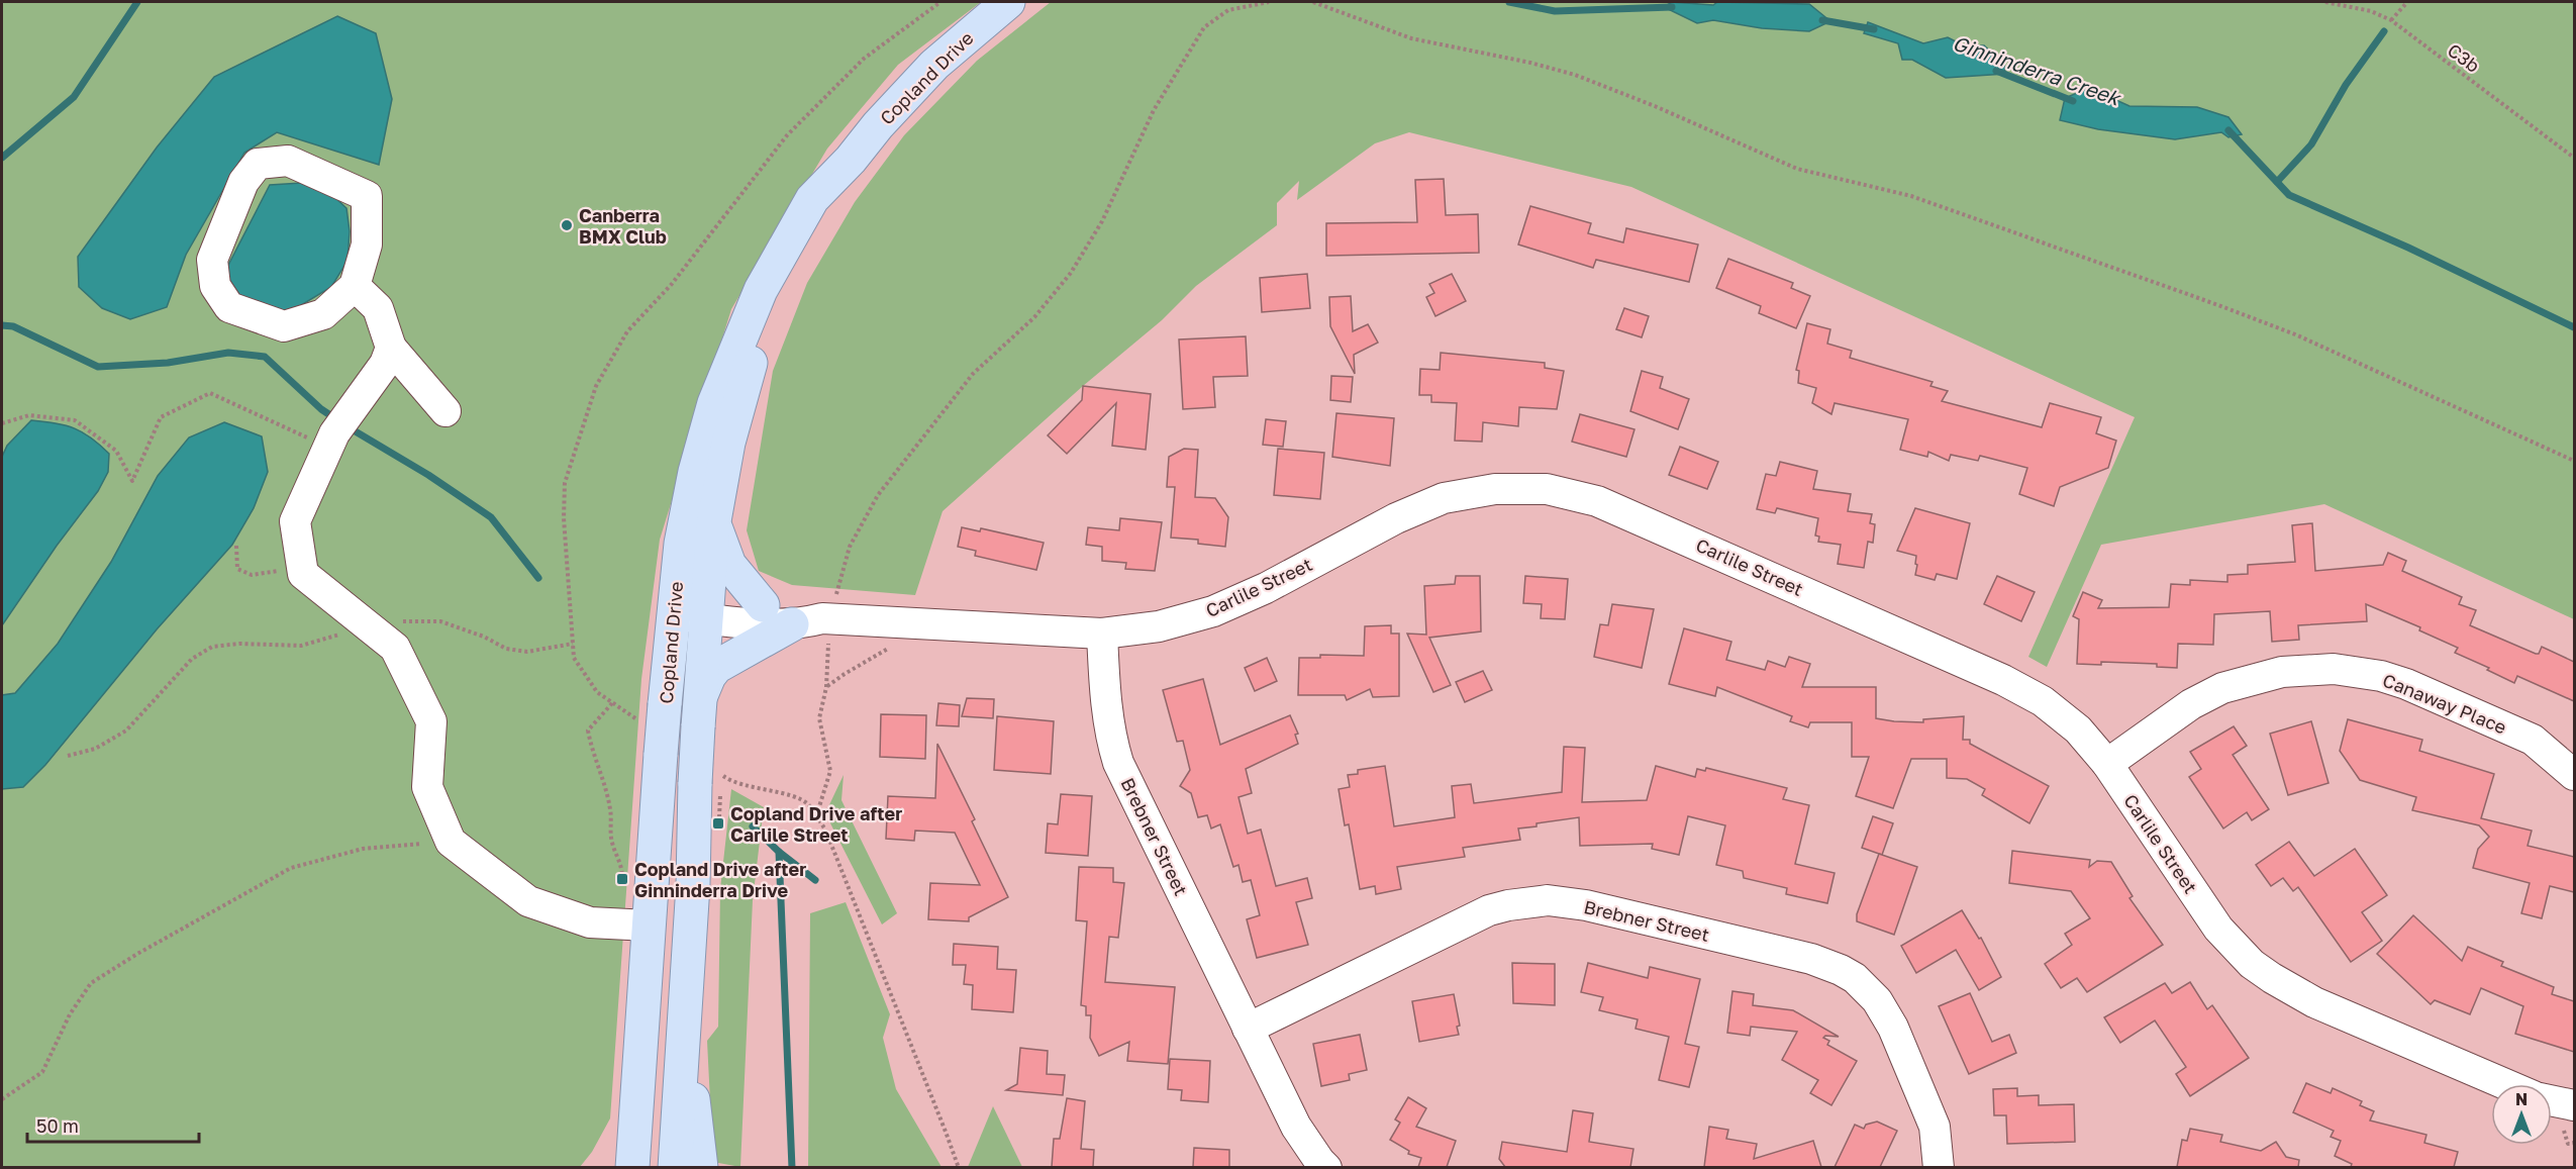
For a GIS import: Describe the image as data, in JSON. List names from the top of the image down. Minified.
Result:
{"streets":{"main road":["Copland Drive"],"street":["Carlile Street","Canaway Place","Brebner Street"],"path":["C3b"]},"crossings":[["Copland Drive","Carlile Street"],["Carlile Street","Canaway Place"],["Carlile Street","Brebner Street"]],"water":["Ginninderra Creek"],"places":{"other":["Canberra BMX Club"],"transit":["Copland Drive after Carlile Street","Copland Drive after Ginninderra Drive"]},"scale_bar":"50 m","north":"top"}
